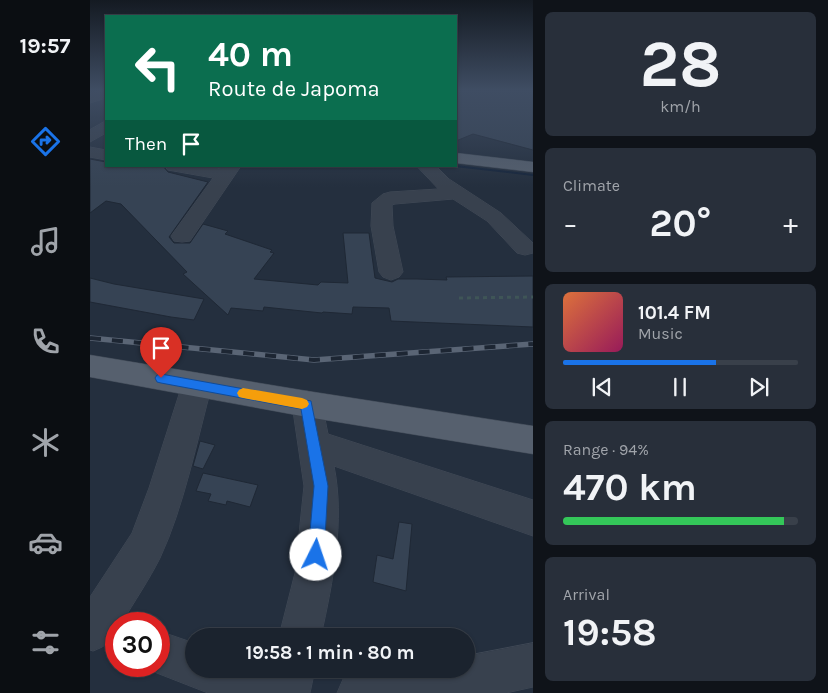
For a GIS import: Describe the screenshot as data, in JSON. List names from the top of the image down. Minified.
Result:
{"page":{"tabs":"19:57","tile":[["28","km/h"],"Climate",["Range · 94%","470 km"],["Arrival","19:58"]],"turn":["40 m","Route de Japoma"],"then":"Then","heat":["−","20°","+"],"song":["101.4 FM","Music"],"limit":"30","trip":"19:58 · 1 min · 80 m"}}
